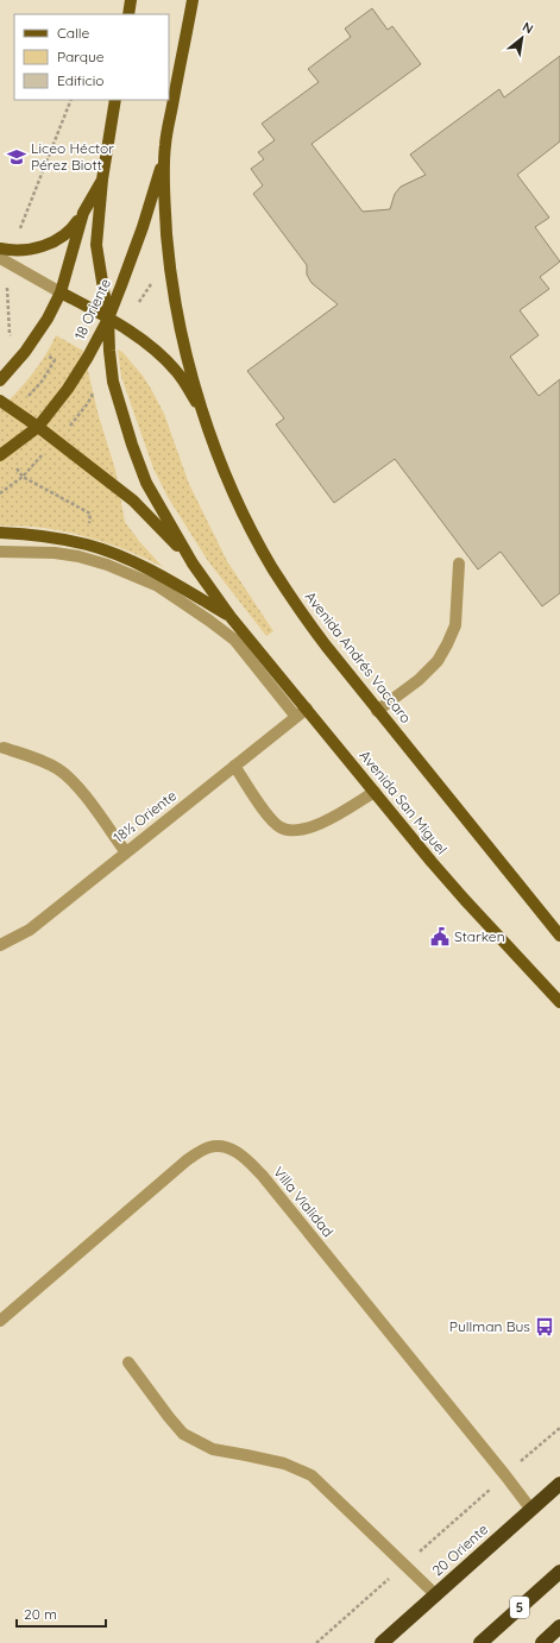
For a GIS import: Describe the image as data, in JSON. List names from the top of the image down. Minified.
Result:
{"streets":{"highway":["20 Oriente","5"],"main road":["18 Oriente","Avenida Andrés Vaccaro","Avenida San Miguel"],"street":["18½ Oriente","Villa Vialidad"]},"crossings":[["18 Oriente","Avenida Andrés Vaccaro"],["Avenida San Miguel","18½ Oriente"],["Villa Vialidad","20 Oriente"]],"places":{"school or university":["Liceo Héctor Pérez Biott"],"public building":["Starken"],"bus stop":["Pullman Bus"]},"legend":["Calle","Parque","Edificio"],"scale_bar":"20 m","north":"top right"}
